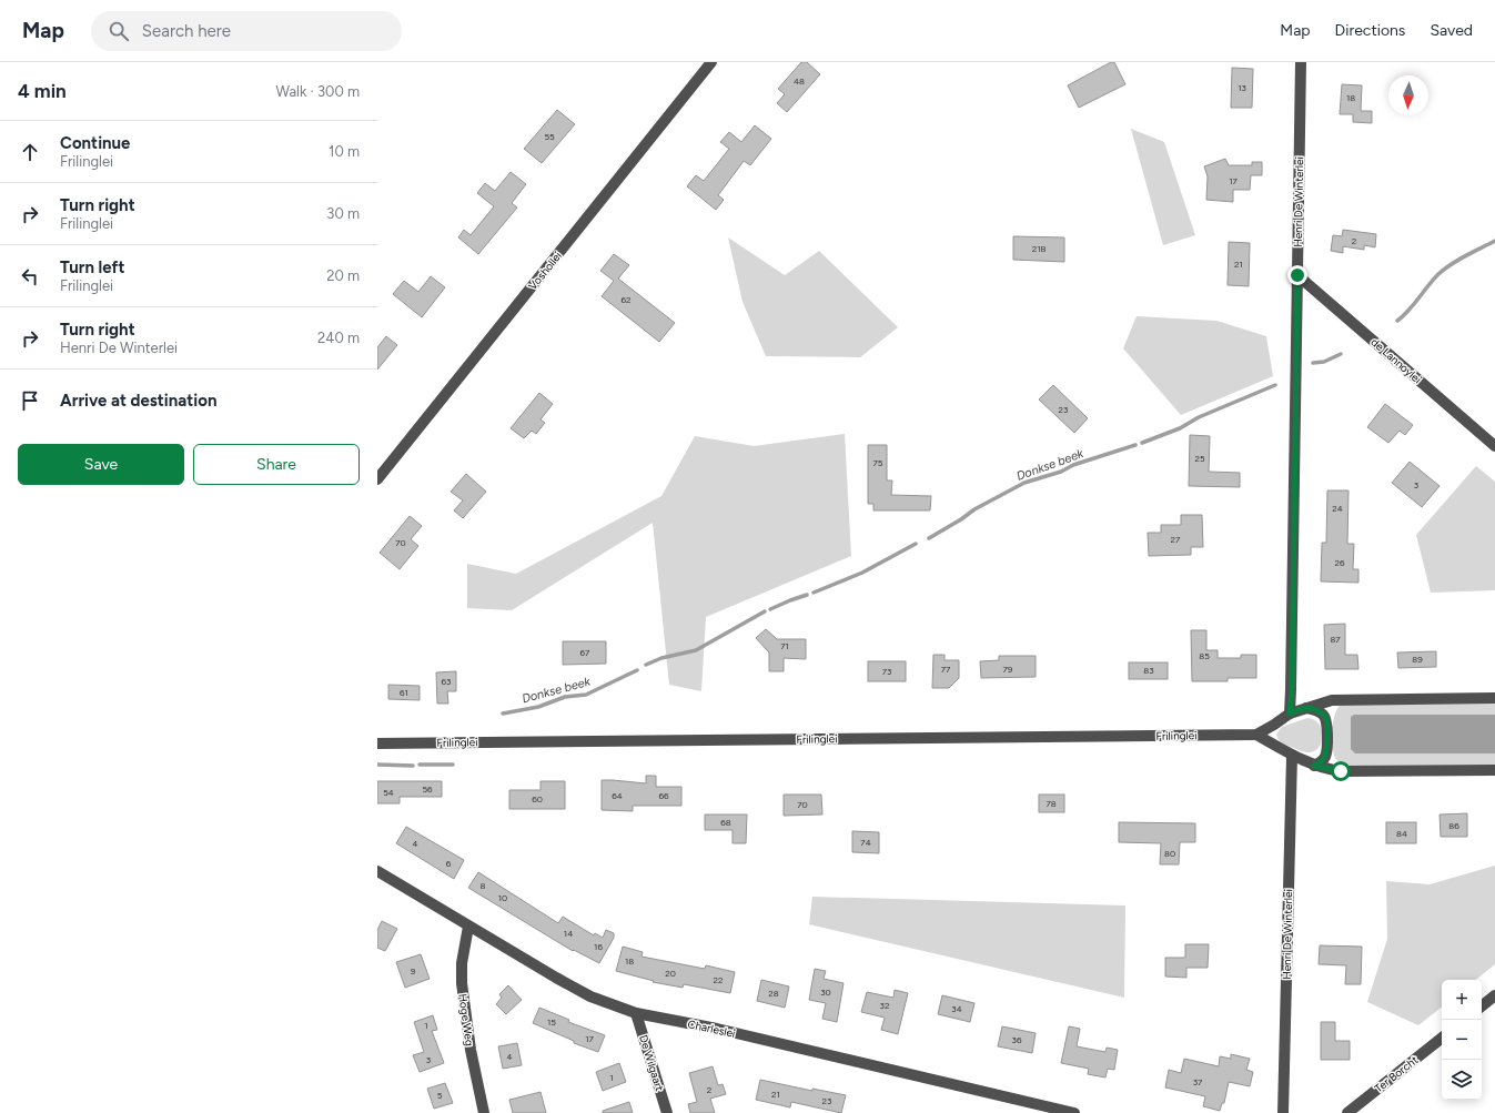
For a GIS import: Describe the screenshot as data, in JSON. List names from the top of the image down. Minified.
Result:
{"streets":{"street":["Henri De Winterlei","Voshollei","de Lannoylei","Frilinglei","Hoge Weg","Charleslei","De Wilgaart","Ter Borcht"]},"crossings":[["Henri De Winterlei","de Lannoylei"],["Henri De Winterlei","Frilinglei"],["Hoge Weg","Charleslei"],["Charleslei","De Wilgaart"]],"water":["Donkse beek"],"house_numbers":["48","13","18","55","17","2","21B","21","62","23","25","75","3","24","27","70","26","87","71","67","85","89","77","79","83","73","63","61","56","54","64","66","60","78","70","68","86","84","74","4","80","6","8","10","14","16","18","9","20","22","30","28","32","34","15","1","17","36","4","3","1","37","2","21","5","23"],"north":"bottom","page":{"header":"Map","search":"Search here","nav":["Map","Directions","Saved"],"heading":["4 min","Walk · 300 m"],"list":[["Continue","Frilinglei","10 m"],["Turn right","Frilinglei","30 m"],["Turn left","Frilinglei","20 m"],["Turn right","Henri De Winterlei","240 m"],"Arrive at destination"],"buttons":["Save","Share"],"map_buttons":["+","−"]}}
